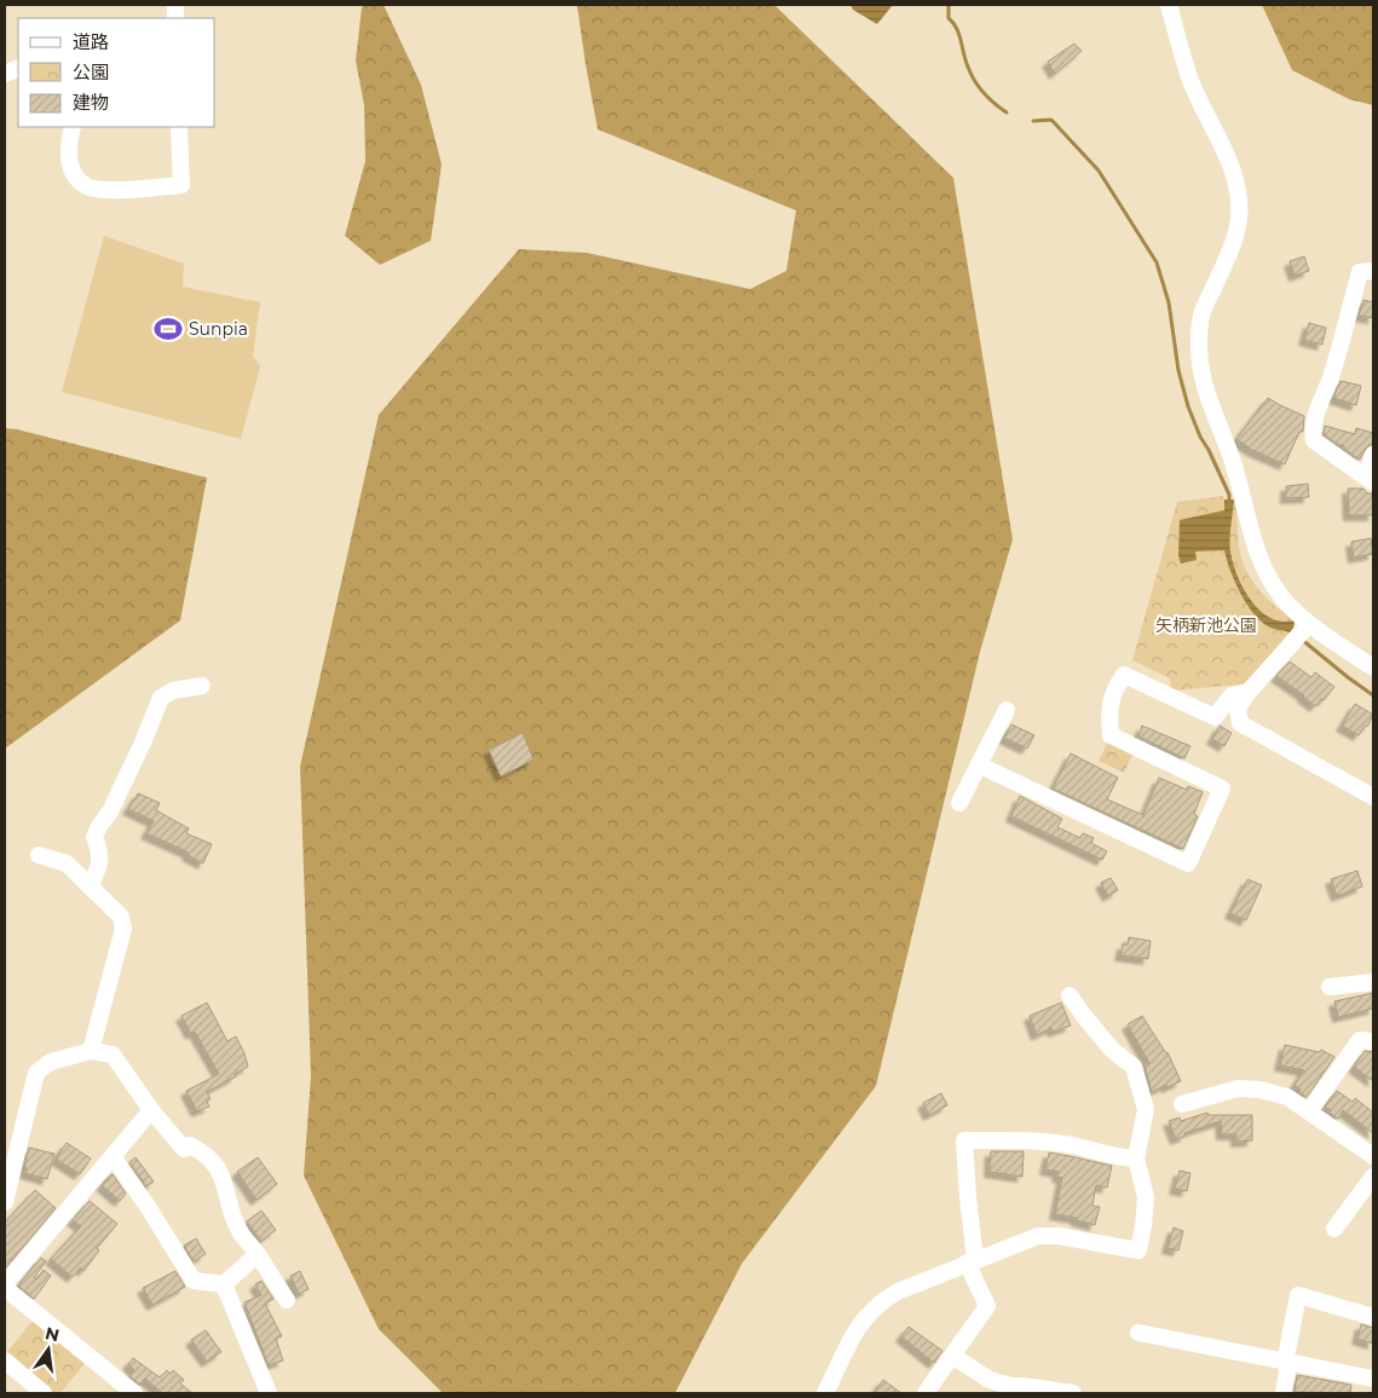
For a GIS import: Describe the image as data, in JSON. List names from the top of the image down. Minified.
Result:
{"parks":["矢柄新池公園"],"places":{"sports":["Sunpia"]},"legend":["道路","公園","建物"],"north":"top"}
